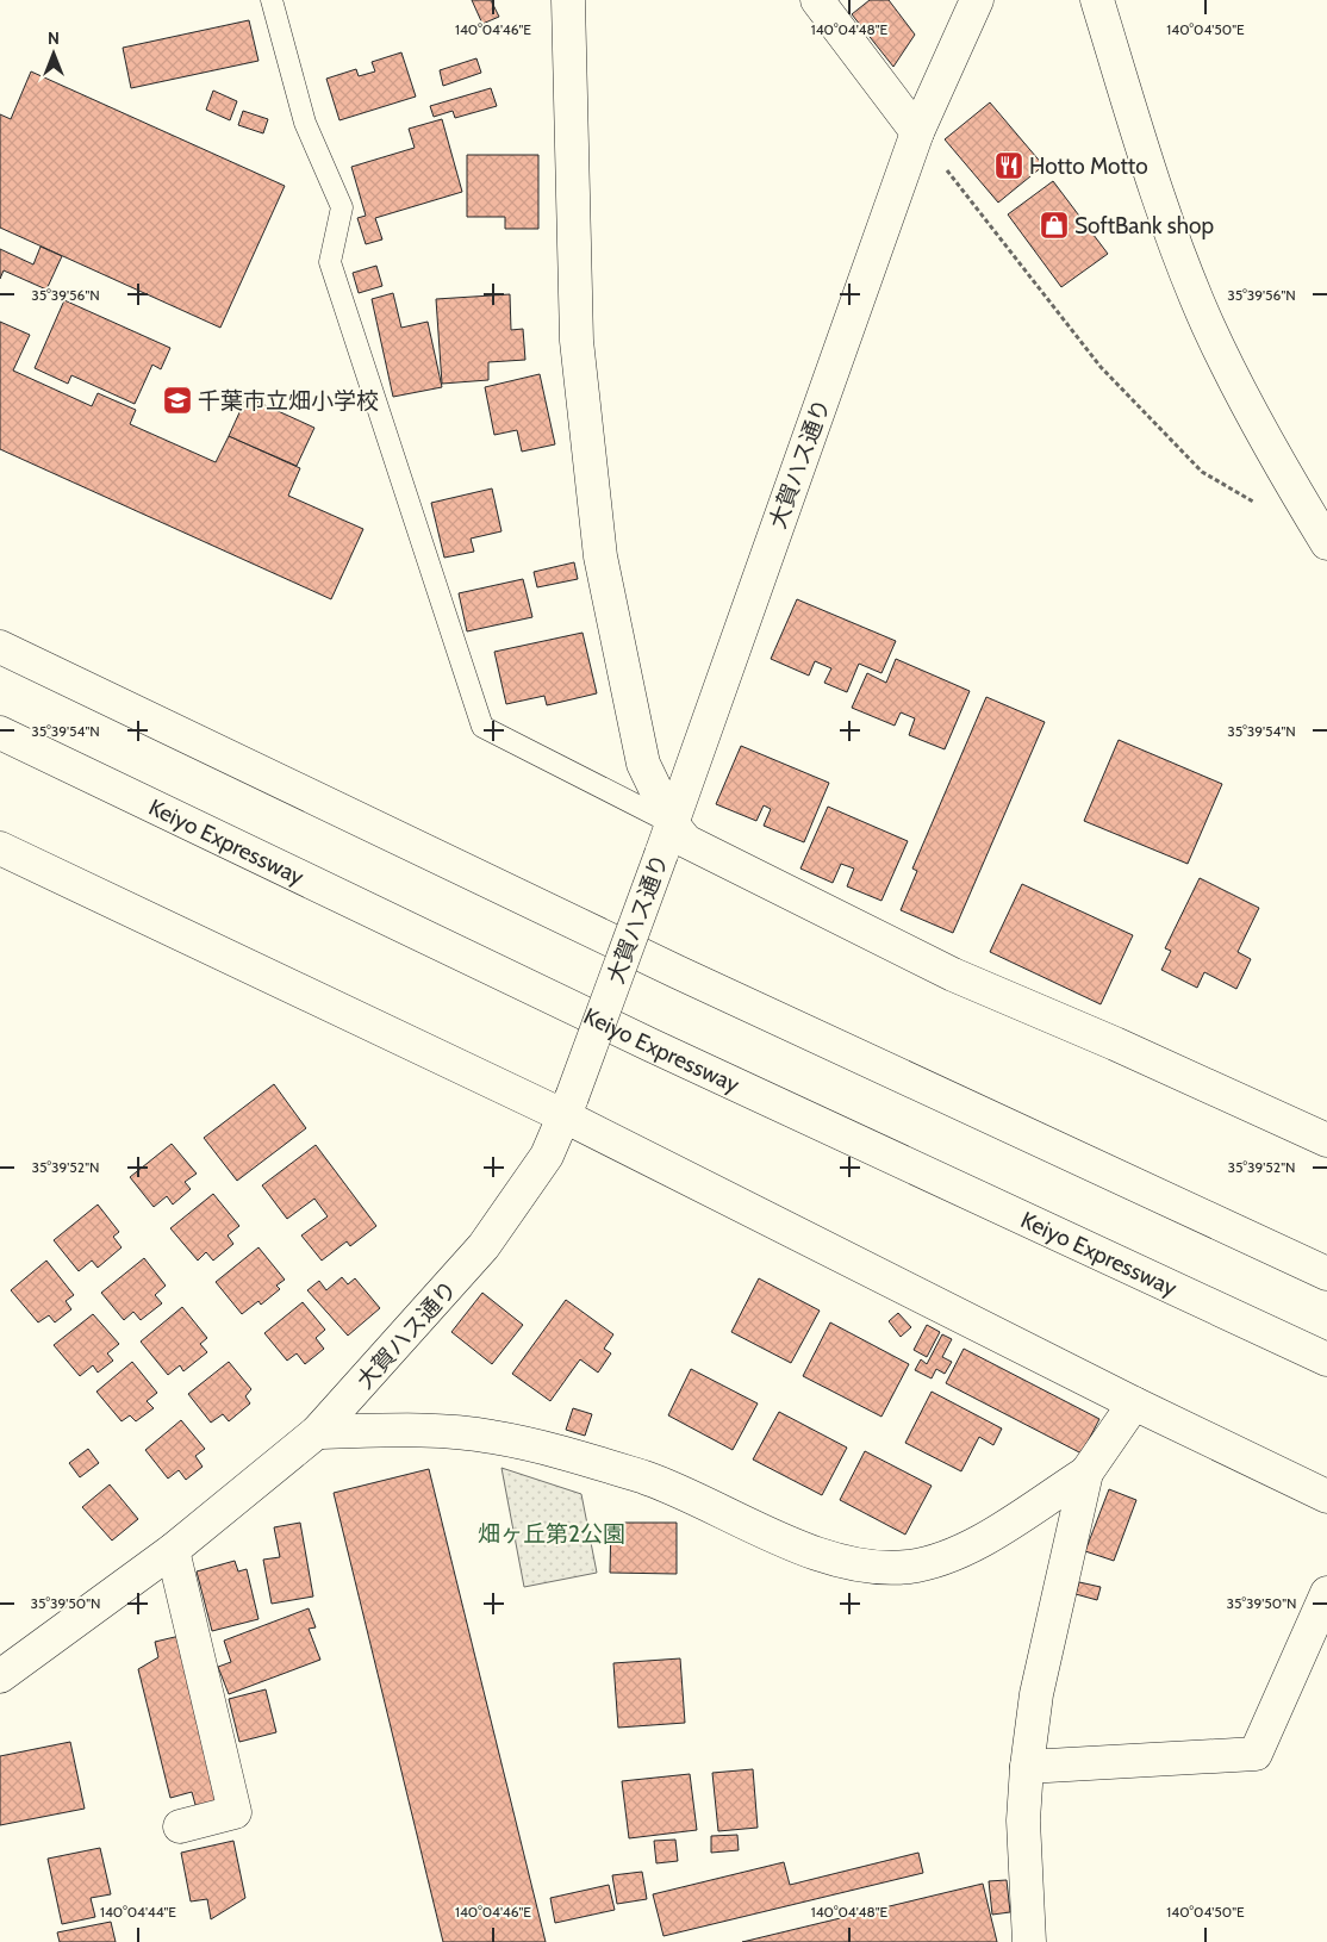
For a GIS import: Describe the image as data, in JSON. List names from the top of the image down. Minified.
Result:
{"streets":{"main road":["大賀ハス通り","Keiyo Expressway"]},"parks":["畑ヶ丘第2公園"],"places":{"restaurant":["Hotto Motto"],"shop":["SoftBank shop"],"school or university":["千葉市立畑小学校"]},"north":"top","coordinates":["140°04'46\"E","140°04'48\"E","140°04'50\"E","35°39'56\"N","35°39'54\"N","35°39'52\"N","35°39'50\"N","140°04'44\"E"]}
